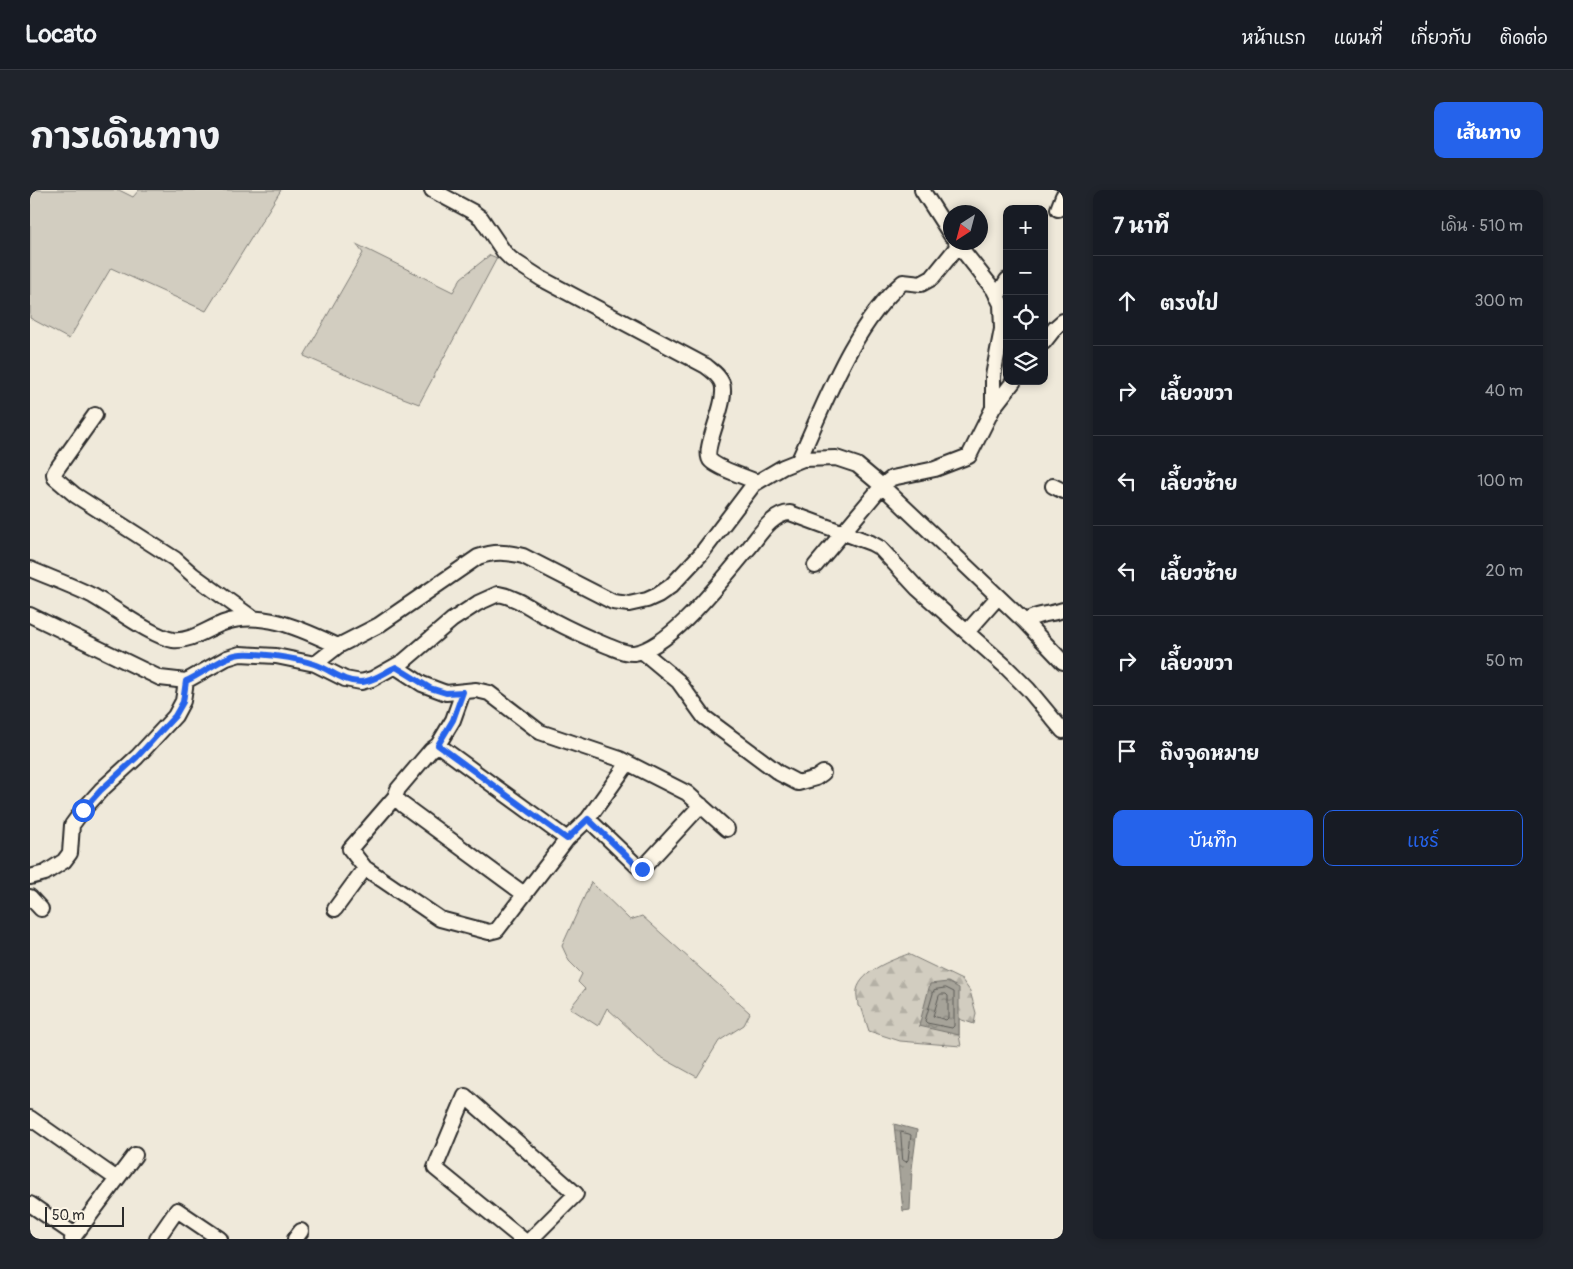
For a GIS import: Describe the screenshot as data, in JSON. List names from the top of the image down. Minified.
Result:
{"scale_bar":"50 m","north":"bottom left","page":{"header":"Locato","nav":["หน้าแรก","แผนที่","เกี่ยวกับ","ติดต่อ"],"title":"การเดินทาง","buttons":["เส้นทาง",["บันทึก","แชร์"]],"heading":["7 นาที","เดิน · 510 m"],"map_buttons":["+","−"],"list":[["ตรงไป","300 m"],["เลี้ยวขวา","40 m"],["เลี้ยวซ้าย","100 m"],["เลี้ยวซ้าย","20 m"],["เลี้ยวขวา","50 m"],"ถึงจุดหมาย"],"scale":"50 m"}}
